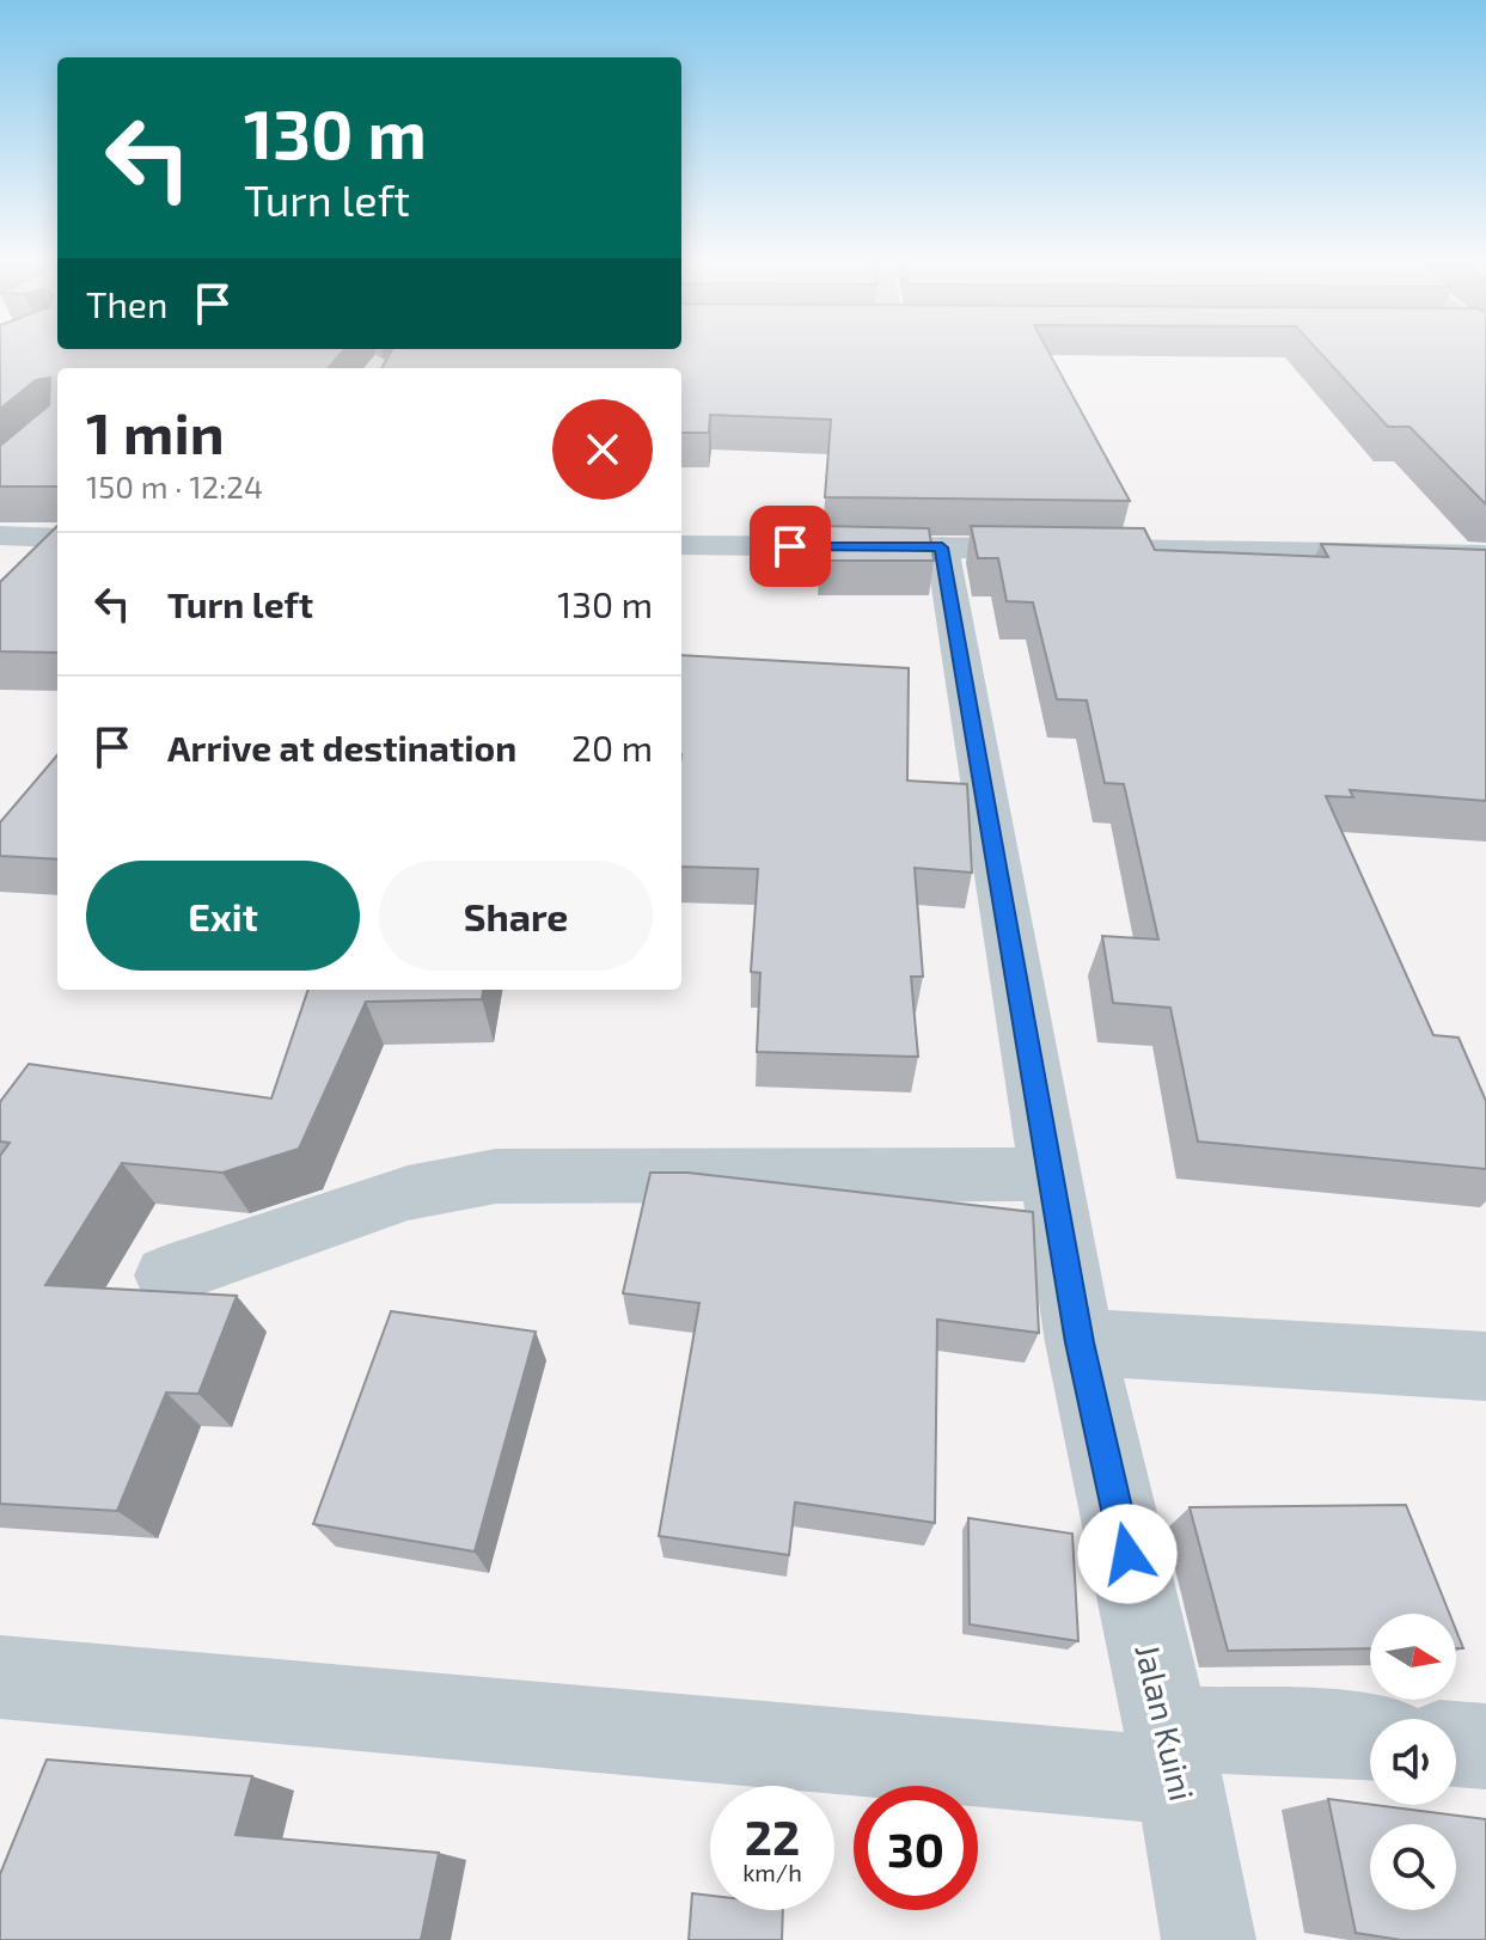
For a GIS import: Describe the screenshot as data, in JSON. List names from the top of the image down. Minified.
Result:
{"streets":{"street":["Jalan Kuini"]},"north":"right","page":{"turn":["130 m","Turn left"],"then":"Then","heading":["1 min","150 m · 12:24"],"list":[{"name":"Turn left","value":"130 m"},{"name":"Arrive at destination","value":"20 m"}],"buttons":["Exit","Share"],"speed":"22 km/h","limit":"30"}}
